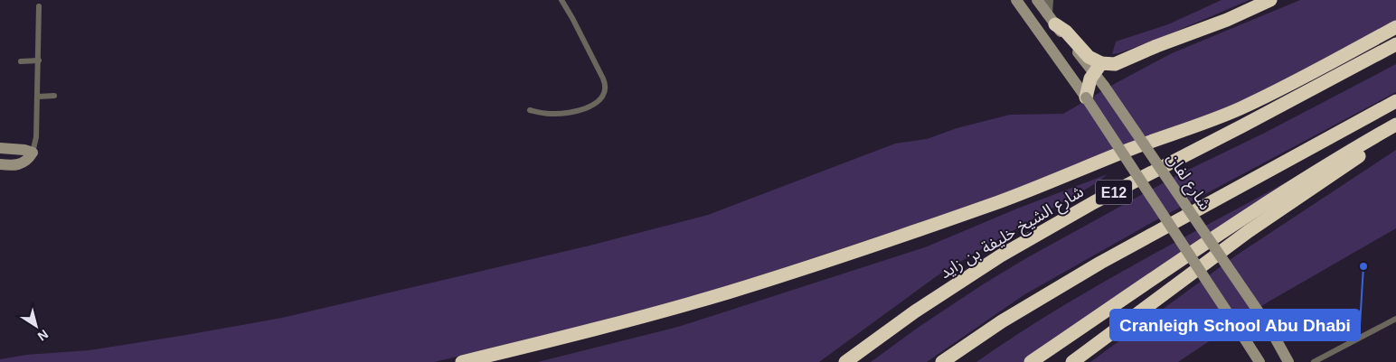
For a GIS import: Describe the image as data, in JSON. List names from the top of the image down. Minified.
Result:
{"streets":{"highway":["E12","شارع الشيخ خليفة بن زايد"],"street":["شارع لفان"]},"places":["Cranleigh School Abu Dhabi"],"north":"bottom right"}
